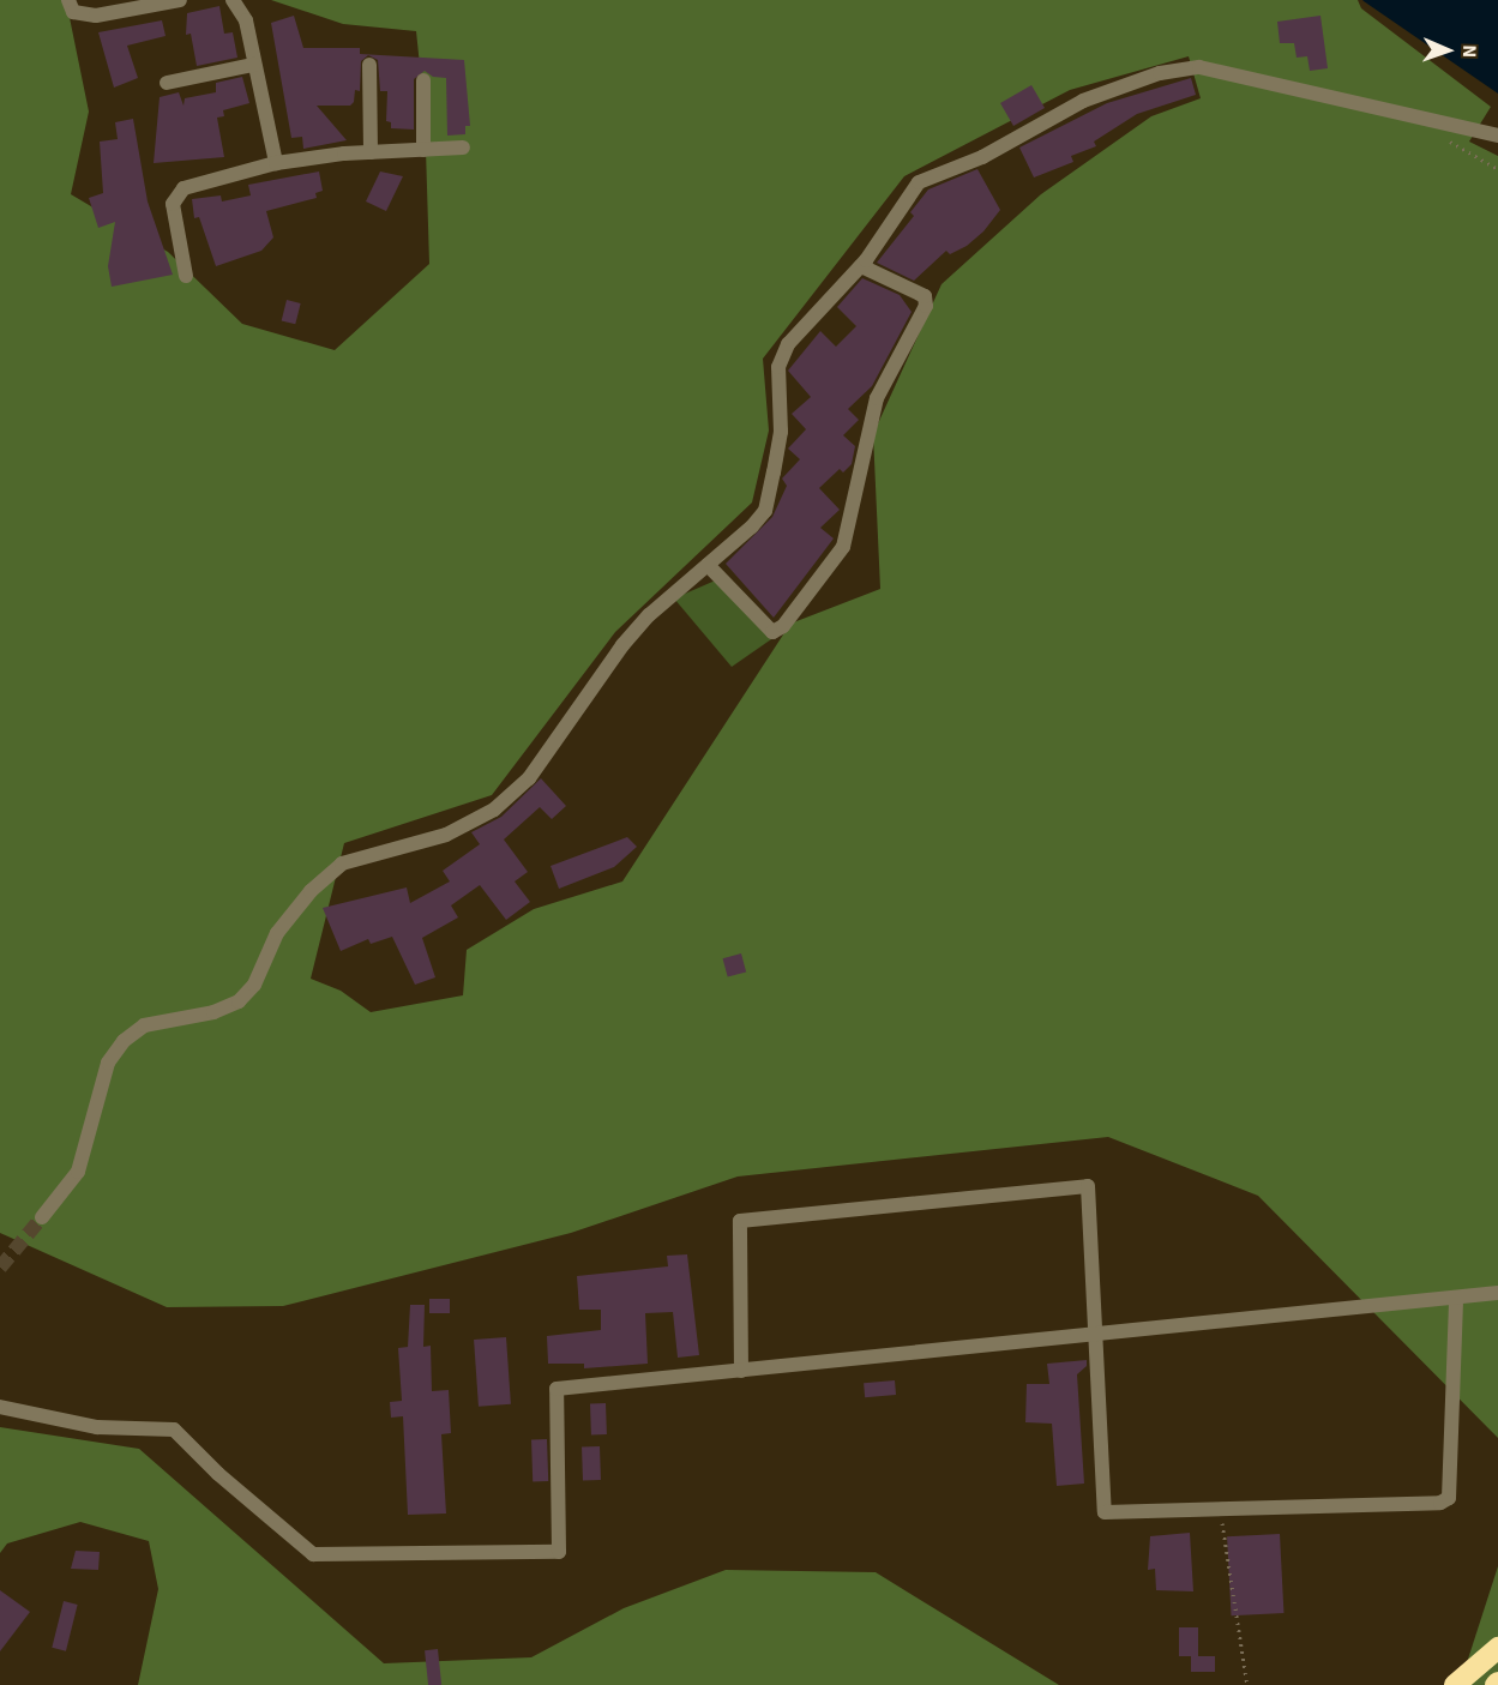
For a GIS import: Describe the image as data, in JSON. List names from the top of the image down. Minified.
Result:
{"north":"right"}
